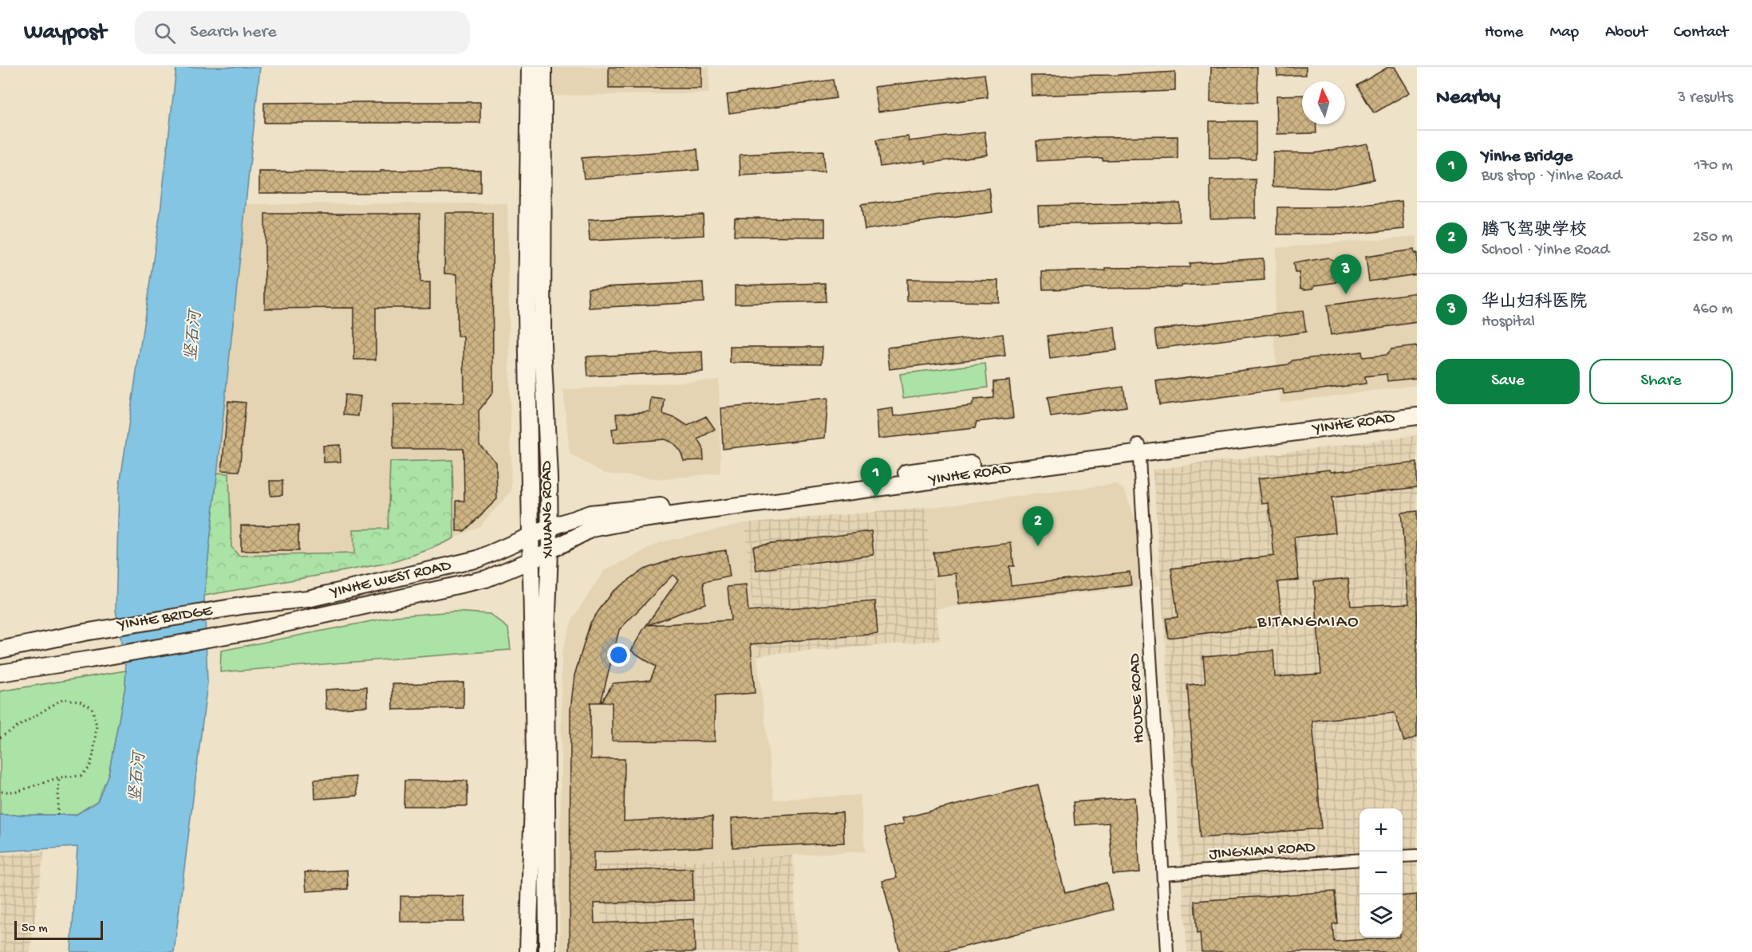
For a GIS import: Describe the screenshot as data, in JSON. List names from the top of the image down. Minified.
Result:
{"streets":{"main road":["YINHE ROAD","XIWANG ROAD","YINHE WEST ROAD","YINHE BRIDGE"],"street":["HOUDE ROAD","JINGXIAN ROAD"]},"crossings":[["YINHE ROAD","XIWANG ROAD"],["YINHE ROAD","YINHE WEST ROAD"],["YINHE ROAD","HOUDE ROAD"],["XIWANG ROAD","YINHE WEST ROAD"],["YINHE WEST ROAD","YINHE BRIDGE"],["HOUDE ROAD","JINGXIAN ROAD"]],"districts":["BITANGMIAO"],"water":["竖石河"],"scale_bar":"50 m","north":"top","page":{"header":"Waypost","search":"Search here","nav":["Home","Map","About","Contact"],"heading":["Nearby","3 results"],"list":[{"mark":"1","name":"Yinhe Bridge","note":"Bus stop · Yinhe Road","value":"170 m"},{"mark":"2","name":"腾飞驾驶学校","note":"School · Yinhe Road","value":"250 m"},{"mark":"3","name":"华山妇科医院","note":"Hospital","value":"460 m"}],"pins":["3","1","2"],"buttons":["Save","Share"],"map_buttons":["+","−"],"scale":"50 m"}}
